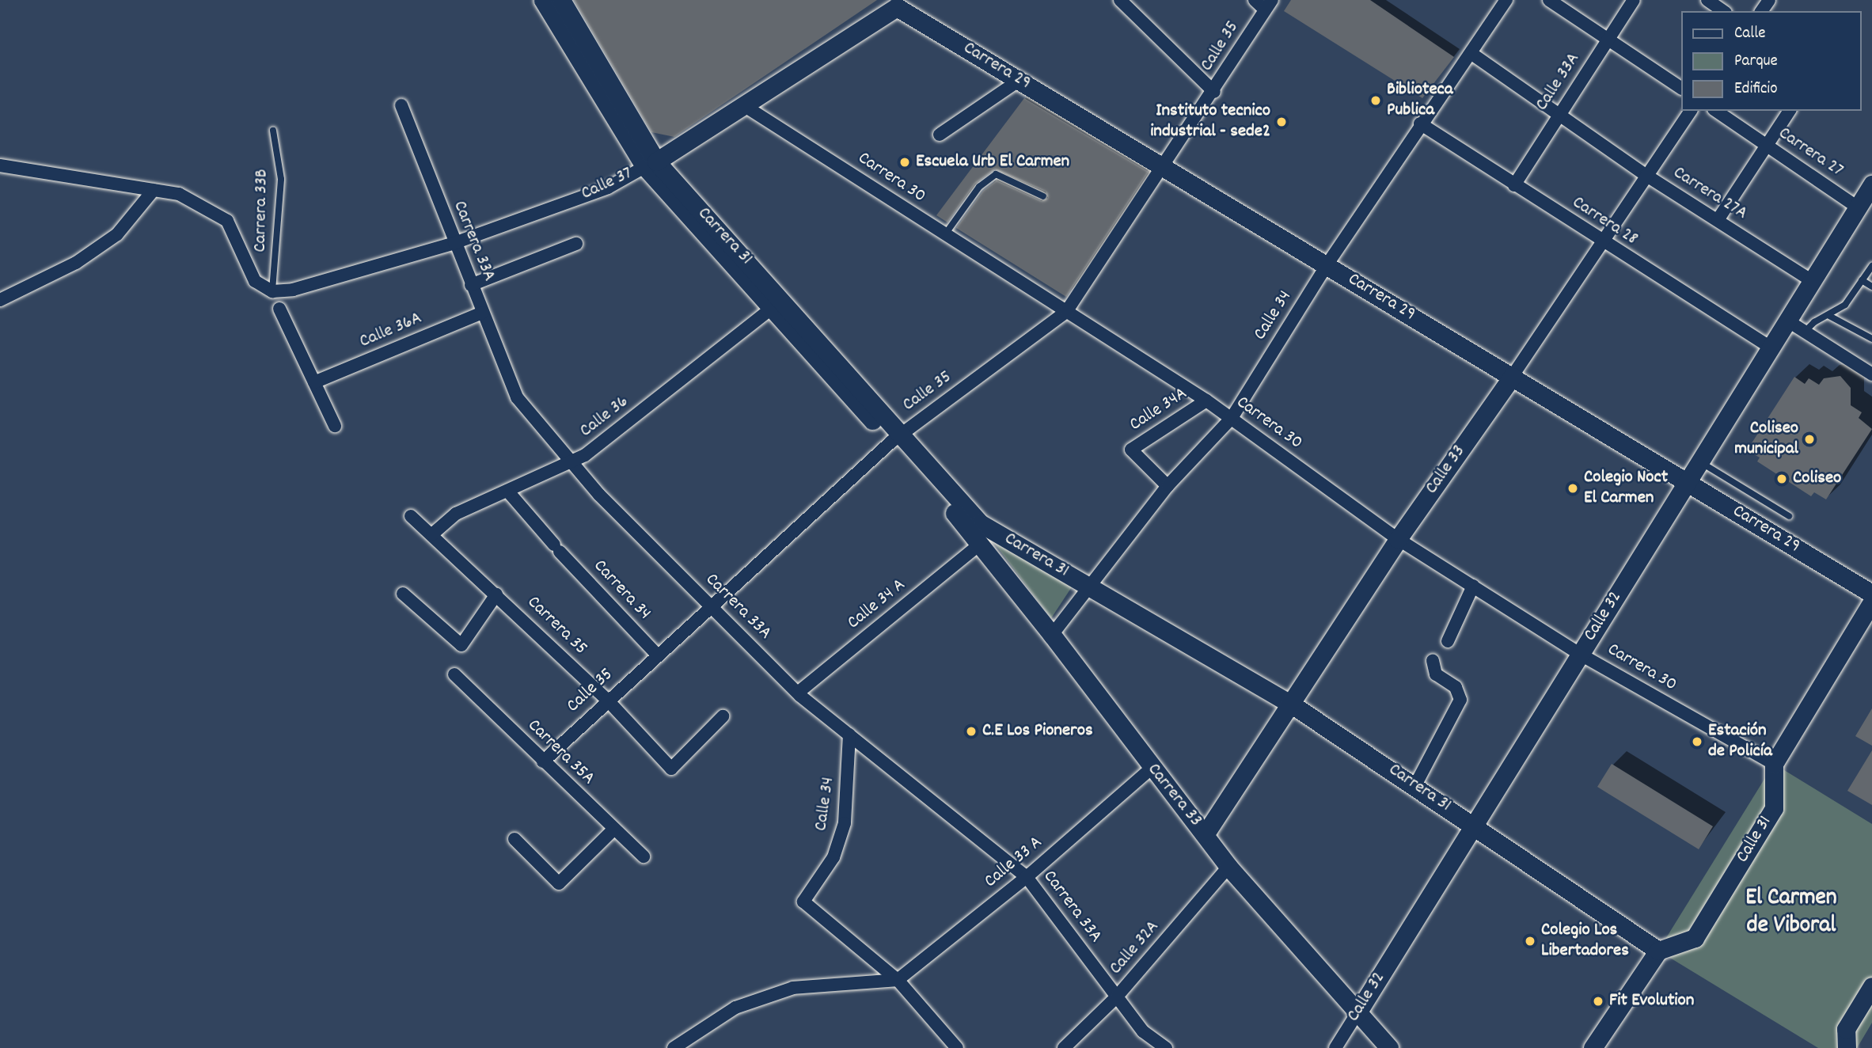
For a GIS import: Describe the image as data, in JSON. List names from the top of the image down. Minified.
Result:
{"streets":{"main road":["Carrera 29","Calle 37","Carrera 31","Calle 33","Calle 32","Carrera 33","Calle 31"],"street":["Calle 35","Calle 33A","Carrera 27","Carrera 30","Carrera 27A","Carrera 28","Carrera 33A","Calle 34","Calle 36A","Calle 34A","Calle 36","Carrera 34","Calle 34 A","Carrera 35","Carrera 35A","Calle 33 A","Calle 32A"],"lane":["Carrera 33B"]},"crossings":[["Calle 35","Carrera 29"],["Calle 35","Carrera 30"],["Calle 35","Carrera 31"],["Calle 35","Carrera 33A"],["Calle 35","Carrera 34"],["Calle 35","Carrera 35"],["Calle 35","Carrera 35A"],["Carrera 29","Calle 37"],["Carrera 29","Calle 34"],["Carrera 29","Calle 33"],["Carrera 29","Calle 32"],["Calle 33A","Carrera 27A"],["Calle 33A","Carrera 28"],["Carrera 27","Calle 32"],["Carrera 30","Calle 37"],["Carrera 30","Calle 34"],["Carrera 30","Calle 34A"],["Carrera 30","Calle 33"],["Carrera 30","Calle 32"],["Carrera 30","Calle 31"],["Calle 37","Carrera 33B"],["Calle 37","Carrera 31"],["Calle 37","Carrera 33A"],["Carrera 27A","Calle 34"],["Carrera 27A","Calle 33"],["Carrera 27A","Calle 32"],["Carrera 28","Calle 34"],["Carrera 28","Calle 33"],["Carrera 28","Calle 32"],["Carrera 31","Calle 34"],["Carrera 31","Calle 36"],["Carrera 31","Calle 33"],["Carrera 31","Calle 34 A"],["Carrera 31","Calle 32"],["Carrera 31","Carrera 33"],["Carrera 31","Calle 31"],["Carrera 33A","Calle 34"],["Carrera 33A","Calle 36A"],["Carrera 33A","Calle 36"],["Carrera 33A","Calle 34 A"],["Carrera 33A","Calle 33 A"],["Carrera 33A","Calle 32A"],["Calle 34","Calle 34A"],["Calle 34","Carrera 33"],["Calle 34","Calle 33 A"],["Calle 36","Carrera 34"],["Calle 36","Carrera 35"],["Calle 33","Carrera 33"],["Calle 34 A","Carrera 33"],["Calle 32","Carrera 33"],["Carrera 33","Calle 33 A"],["Carrera 33","Calle 32A"]],"districts":["El Carmen de Viboral"],"places":["Biblioteca Publica","Instituto tecnico industrial - sede2","Escuela Urb El Carmen","Coliseo municipal","Coliseo","Colegio Noct El Carmen","C.E Los Pioneros","Estación de Policía","Colegio Los Libertadores","Fit Evolution"],"legend":["Calle","Parque","Edificio"]}
